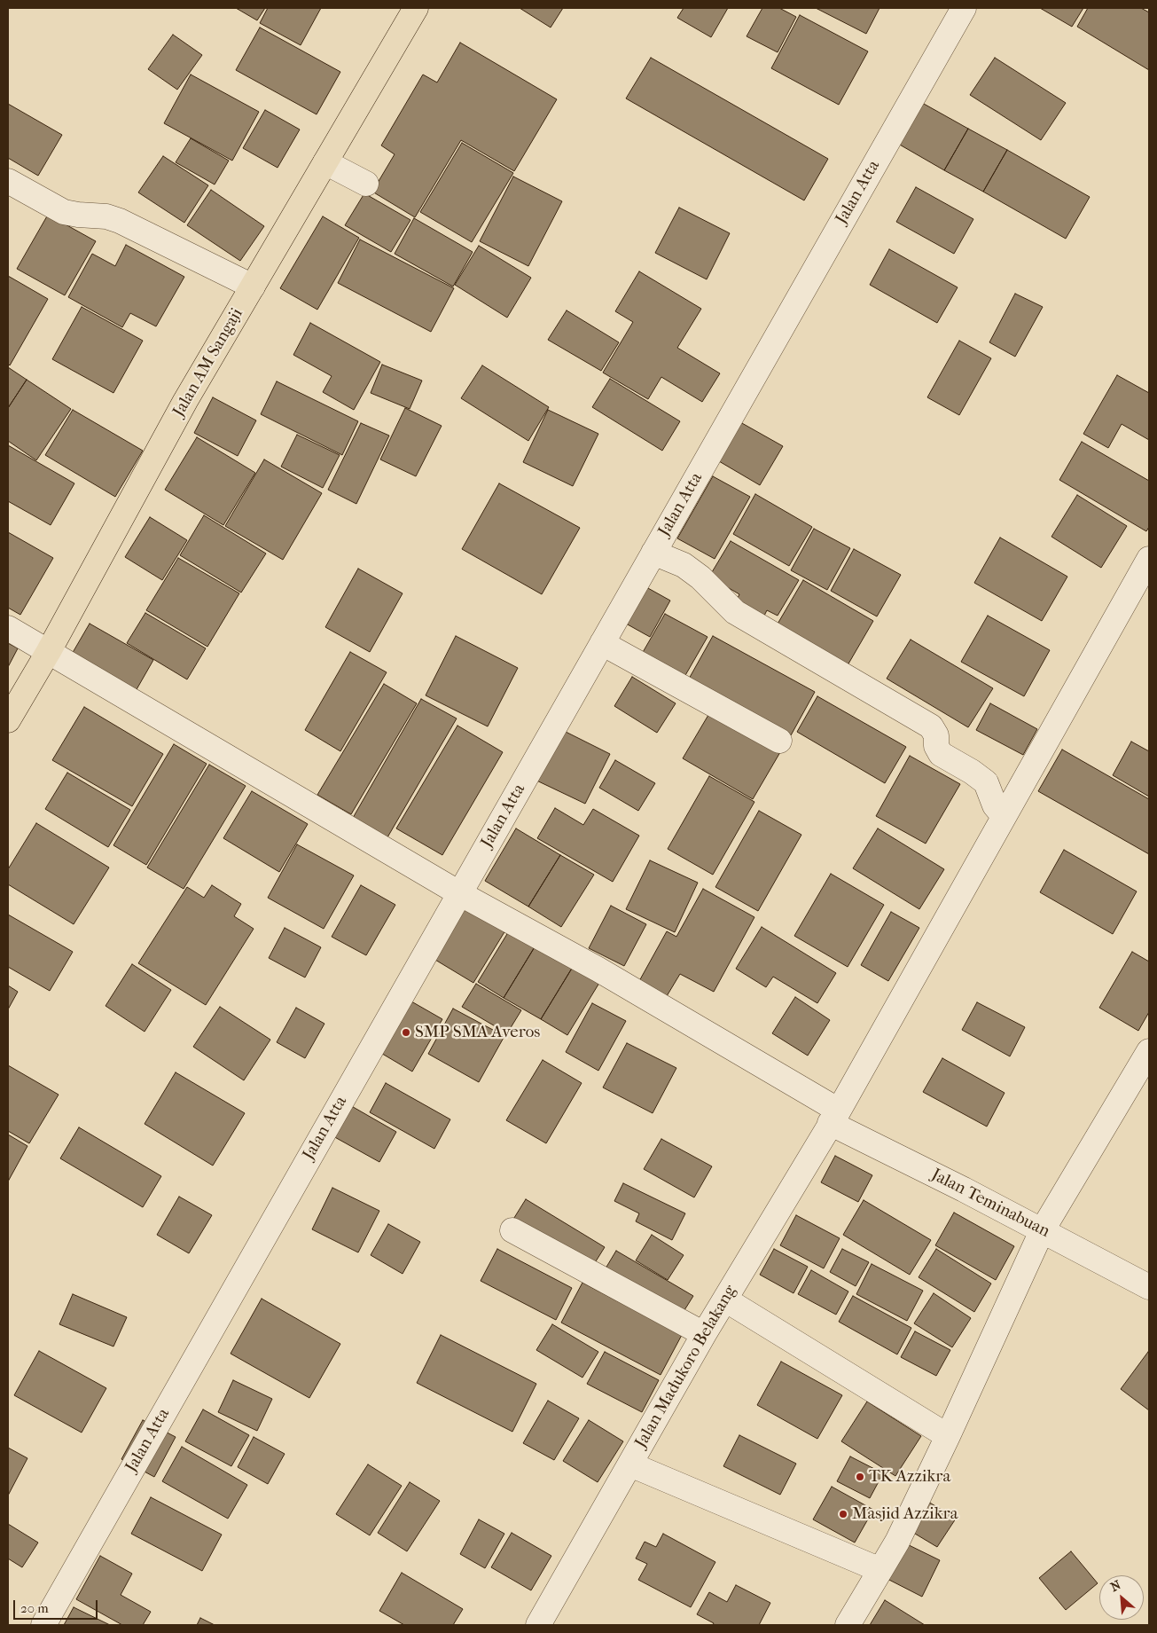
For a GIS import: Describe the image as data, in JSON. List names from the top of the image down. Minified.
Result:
{"streets":{"highway":["Jalan AM Sangaji"],"street":["Jalan Atta","Jalan Teminabuan","Jalan Madukoro Belakang"]},"crossings":[["Jalan Atta","Jalan Teminabuan"],["Jalan AM Sangaji","Jalan Teminabuan"],["Jalan Teminabuan","Jalan Madukoro Belakang"]],"places":["SMP SMA Averos","TK Azzikra","Masjid Azzikra"],"scale_bar":"20 m","north":"top left"}
